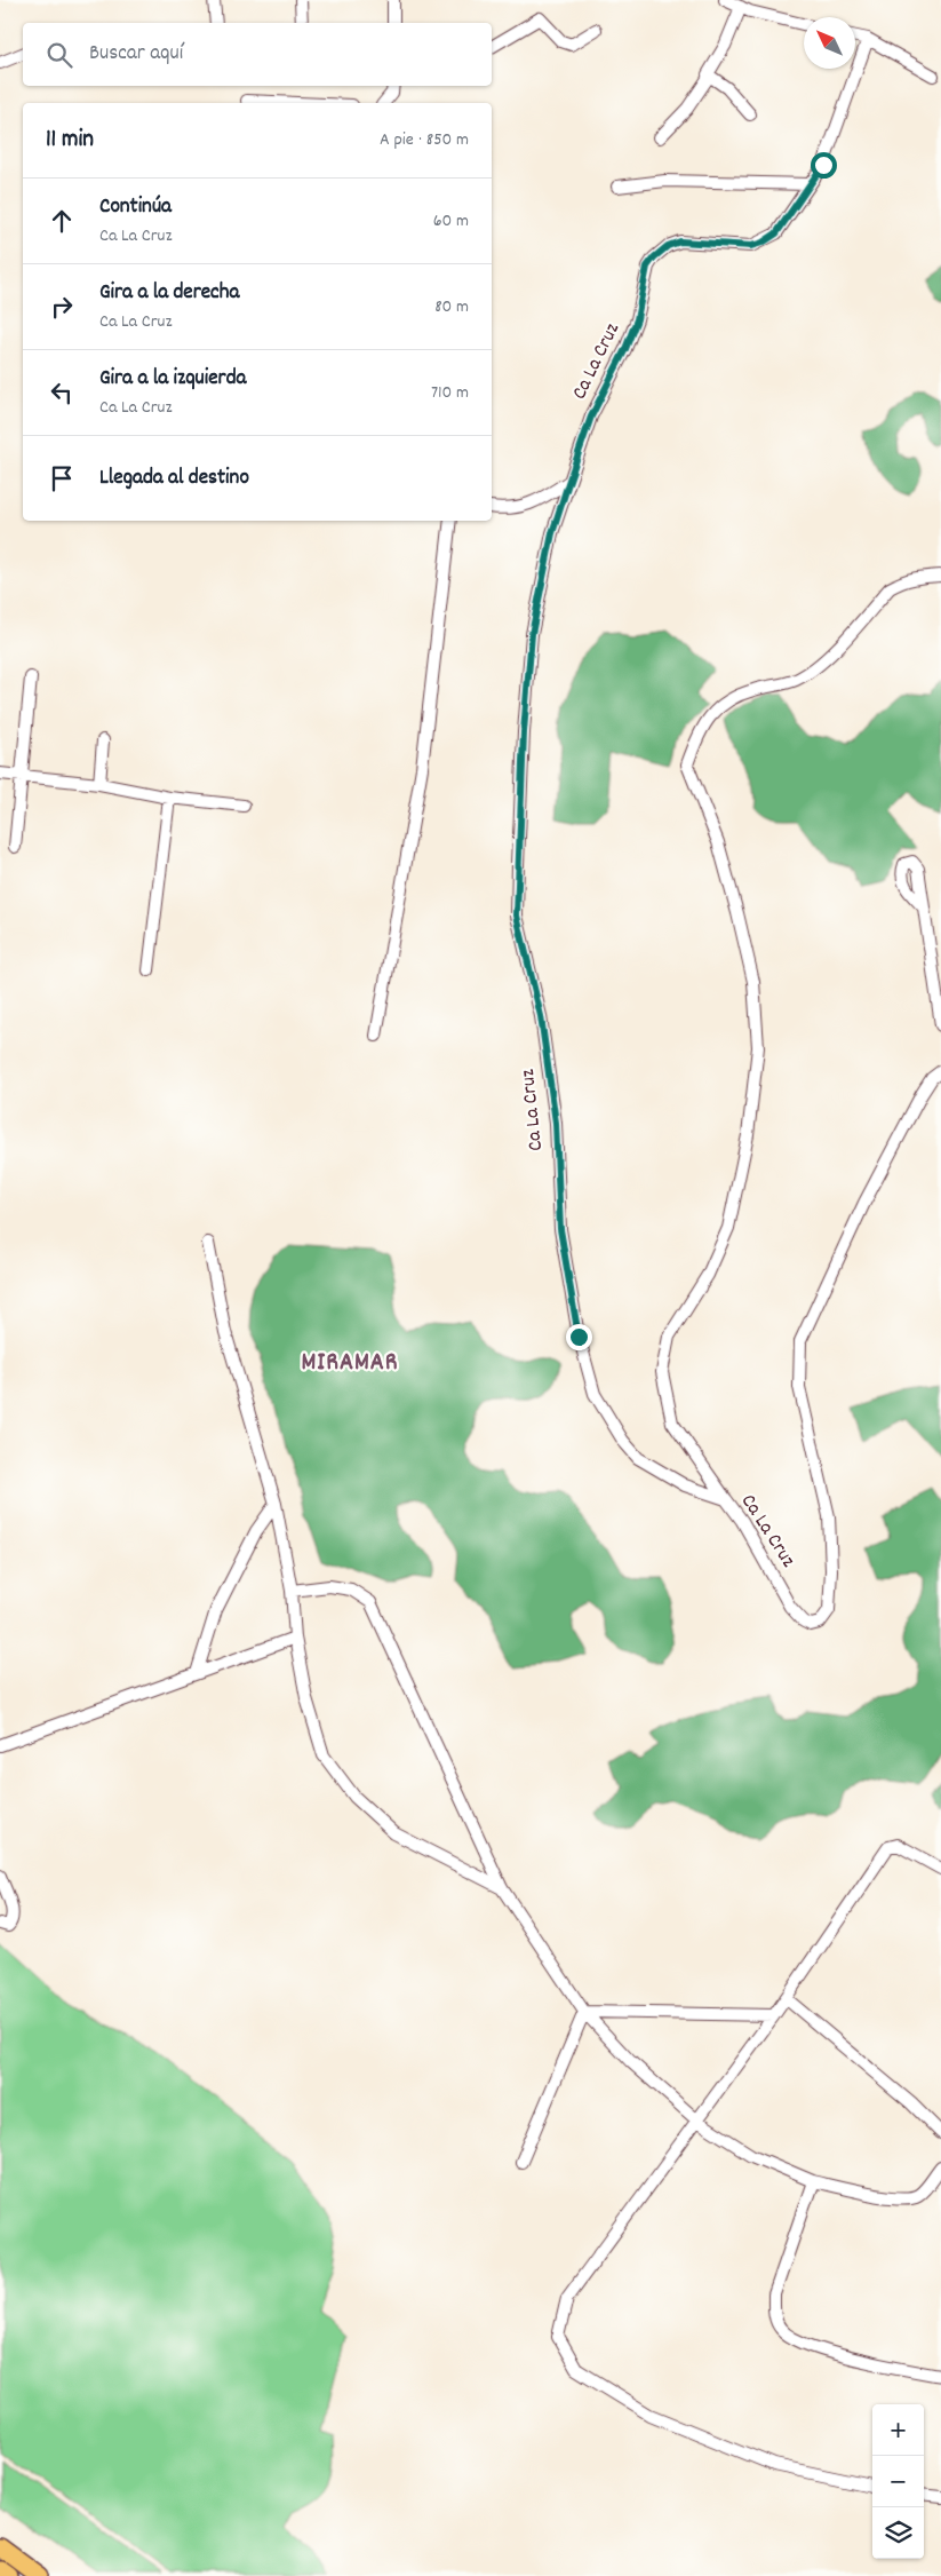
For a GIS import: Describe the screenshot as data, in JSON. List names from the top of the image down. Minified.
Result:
{"streets":{"street":["Ca La Cruz"]},"districts":["MIRAMAR"],"north":"top left","page":{"search":"Buscar aquí","heading":["11 min","A pie · 850 m"],"list":[["Continúa","Ca La Cruz","60 m"],["Gira a la derecha","Ca La Cruz","80 m"],["Gira a la izquierda","Ca La Cruz","710 m"],"Llegada al destino"],"map_buttons":["+","−"]}}
